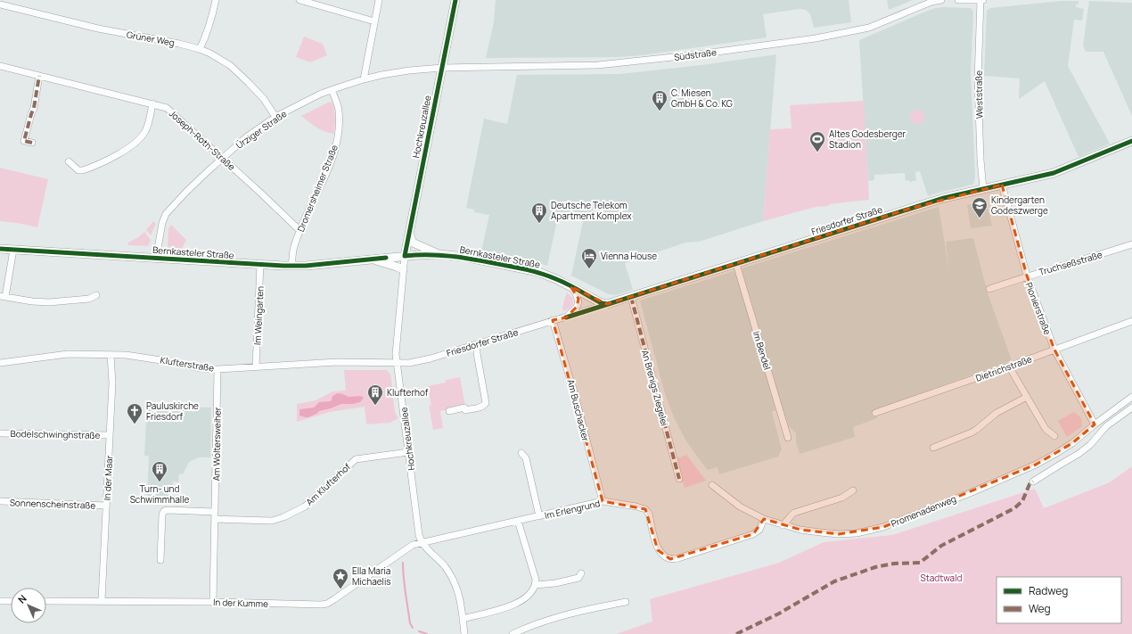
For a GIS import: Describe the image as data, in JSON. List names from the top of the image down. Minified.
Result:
{"streets":{"street":["Grüner Weg","Südstraße","Weststraße","Hochkreuzallee","Ürziger Straße","Joseph-Roth-Straße","Dromersheimer Straße","Friesdorfer Straße","Bernkasteler Straße","Truchseßstraße","Pionierstraße","Im Weingarten","Im Bendel","Klufterstraße","Dietrichstraße","An Brenigs Ziegelei","Am Buschacker","Bodelschwinghstraße","Am Woltersweiher","In der Maar","Am Klufterhof","Sonnenscheinstraße","Im Erlengrund","Promenadenweg","In der Kumme"]},"crossings":[["Grüner Weg","Ürziger Straße"],["Südstraße","Hochkreuzallee"],["Südstraße","Ürziger Straße"],["Weststraße","Friesdorfer Straße"],["Hochkreuzallee","Ürziger Straße"],["Hochkreuzallee","Friesdorfer Straße"],["Hochkreuzallee","Bernkasteler Straße"],["Hochkreuzallee","Klufterstraße"],["Hochkreuzallee","Am Klufterhof"],["Hochkreuzallee","Im Erlengrund"],["Hochkreuzallee","In der Kumme"],["Ürziger Straße","Joseph-Roth-Straße"],["Ürziger Straße","Dromersheimer Straße"],["Ürziger Straße","Bernkasteler Straße"],["Joseph-Roth-Straße","Dromersheimer Straße"],["Dromersheimer Straße","Bernkasteler Straße"],["Friesdorfer Straße","Bernkasteler Straße"],["Friesdorfer Straße","Pionierstraße"],["Friesdorfer Straße","Im Bendel"],["Friesdorfer Straße","Klufterstraße"],["Friesdorfer Straße","An Brenigs Ziegelei"],["Friesdorfer Straße","Am Buschacker"],["Bernkasteler Straße","Im Weingarten"],["Truchseßstraße","Pionierstraße"],["Pionierstraße","Dietrichstraße"],["Pionierstraße","Promenadenweg"],["Im Weingarten","Klufterstraße"],["Klufterstraße","Am Woltersweiher"],["Klufterstraße","In der Maar"],["Am Buschacker","Im Erlengrund"],["Bodelschwinghstraße","In der Maar"],["Am Woltersweiher","Am Klufterhof"],["Am Woltersweiher","In der Kumme"],["In der Maar","Sonnenscheinstraße"],["In der Maar","In der Kumme"],["Im Erlengrund","Promenadenweg"],["Im Erlengrund","In der Kumme"]],"parks":["Stadtwald"],"places":{"building":["C. Miesen GmbH & Co. KG","Deutsche Telekom Apartment Komplex","Klufterhof","Turn- und Schwimmhalle"],"sports":["Altes Godesberger Stadion"],"school or university":["Kindergarten Godeszwerge"],"hotel":["Vienna House"],"church":["Pauluskirche Friesdorf"],"place":["Ella Maria Michaelis"]},"legend":["Radweg","Weg"],"north":"top left"}
